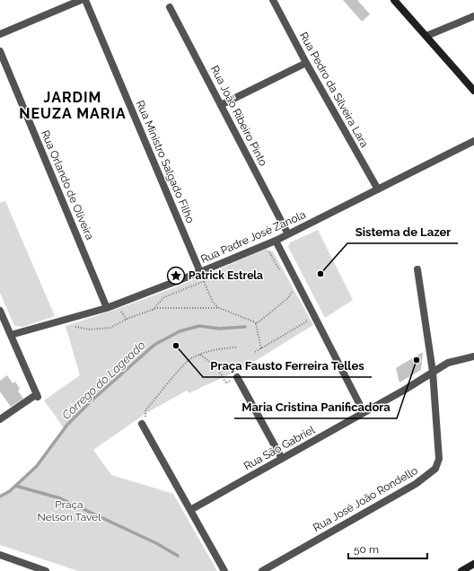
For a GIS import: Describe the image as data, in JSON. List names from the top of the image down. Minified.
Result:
{"streets":{"street":["Rua Pedro da Silveira Lara","Rua João Ribeiro Pinto","Rua Ministro Salgado Filho","Rua Orlando de Oliveira","Rua Padre José Zanola","Rua São Gabriel","Rua José João Rondello"]},"crossings":[["Rua Pedro da Silveira Lara","Rua Padre José Zanola"],["Rua João Ribeiro Pinto","Rua Padre José Zanola"],["Rua Ministro Salgado Filho","Rua Padre José Zanola"],["Rua Orlando de Oliveira","Rua Padre José Zanola"],["Rua São Gabriel","Rua José João Rondello"]],"districts":["JARDIM NEUZA MARIA"],"water":["Córrego do Lageado"],"parks":["Praça Nelson Tavel"],"places":{"other":["Sistema de Lazer","Praça Fausto Ferreira Telles","Maria Cristina Panificadora"],"place":["Patrick Estrela"]},"scale_bar":"50 m"}
